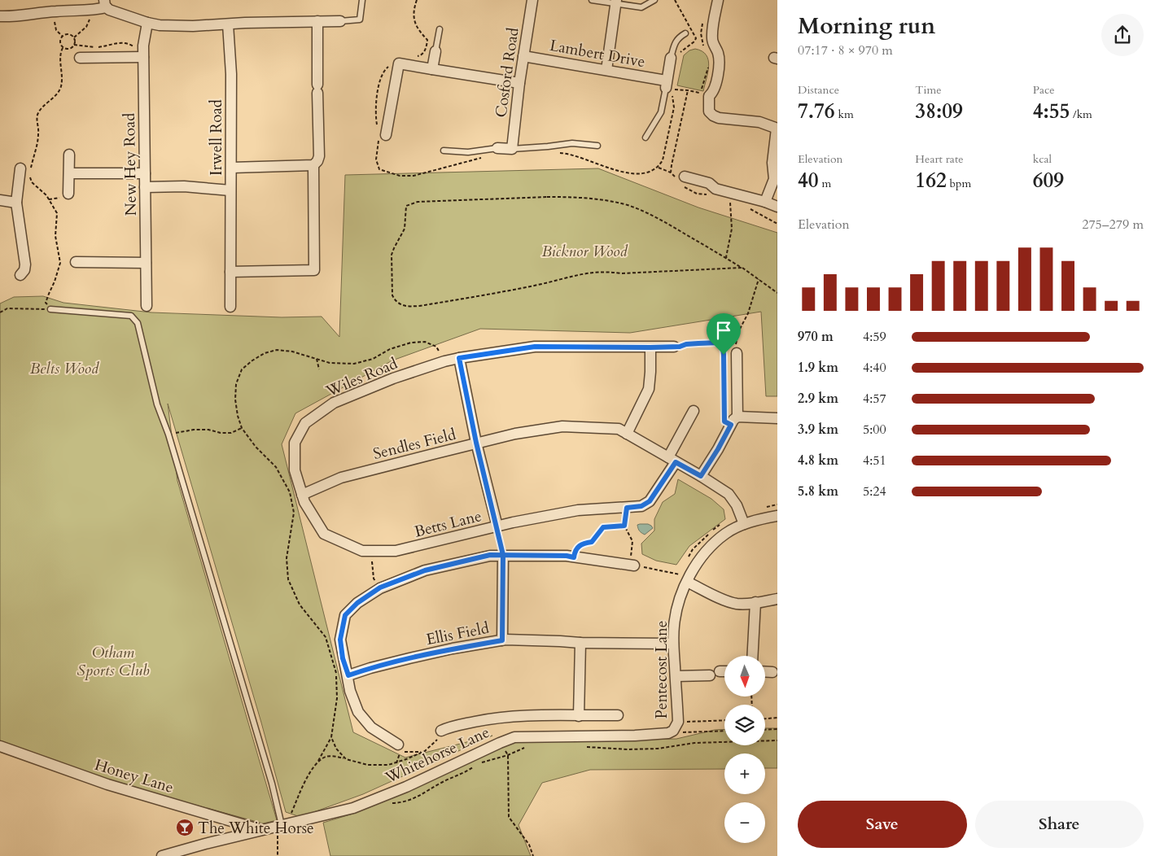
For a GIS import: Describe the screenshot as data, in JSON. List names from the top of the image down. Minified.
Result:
{"streets":{"street":["Lambert Drive","Cosford Road","Irwell Road","New Hey Road","Wiles Road","Sendles Field","Betts Lane","Ellis Field","Pentecost Lane","Whitehorse Lane","Honey Lane"]},"crossings":[["Lambert Drive","Cosford Road"],["Irwell Road","New Hey Road"],["Wiles Road","Sendles Field"],["Wiles Road","Betts Lane"],["Sendles Field","Betts Lane"],["Sendles Field","Pentecost Lane"],["Ellis Field","Pentecost Lane"],["Pentecost Lane","Whitehorse Lane"],["Whitehorse Lane","Honey Lane"]],"parks":["Bicknor Wood","Belts Wood","Otham Sports Club"],"places":{"bar":["The White Horse"]},"north":"bottom","page":{"heading":["Morning run","07:17 · 8 × 970 m"],"stats":[["Distance","7.76 km"],["Time","38:09"],["Pace","4:55 /km"],["Elevation","40 m"],["Heart rate","162 bpm"],["kcal","609"]],"chart":["Elevation","275–279 m"],"list":[{"name":"970 m","note":"4:59"},{"name":"1.9 km","note":"4:40"},{"name":"2.9 km","note":"4:57"},{"name":"3.9 km","note":"5:00"},{"name":"4.8 km","note":"4:51"},{"name":"5.8 km","note":"5:24"}],"map_buttons":["+","−"],"buttons":["Save","Share"]}}
